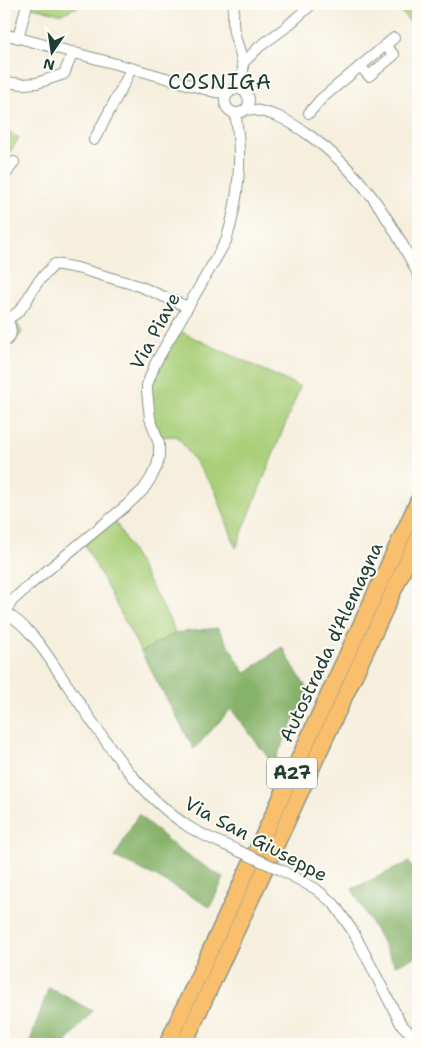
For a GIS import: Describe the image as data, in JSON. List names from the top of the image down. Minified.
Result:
{"streets":{"highway":["Autostrada d'Alemagna","A27"],"street":["Via Piave","Via San Giuseppe"]},"crossings":[["Via Piave","Via San Giuseppe"]],"districts":["COSNIGA"],"north":"bottom"}
